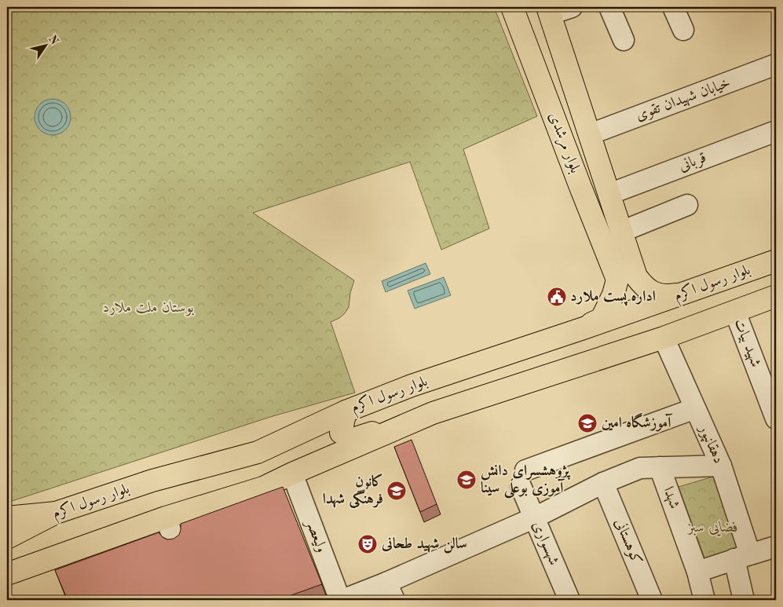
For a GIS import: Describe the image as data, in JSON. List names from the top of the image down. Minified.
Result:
{"streets":{"main road":["بلوار مرشدی","بلوار رسول اکرم"],"street":["خیابان شهیدان تقوی","قربانی","شهید بیات","دهقانپور","شهدا","ولیعصر","کوهستانی","شهسواری"]},"crossings":[["خیابان شهیدان تقوی","بلوار مرشدی"],["بلوار مرشدی","قربانی"],["دهقانپور","شهسواری"]],"parks":["بوستان ملت ملارد","فضایی سبز"],"places":{"public building":["اداره پست ملارد"],"school or university":["آموزشگاه امین","پژوهشسرای دانش آموزی بوعلی سینا","کانون فرهنگی شهدا"],"theatre":["سالن شهید طحانی"]},"north":"top right"}
